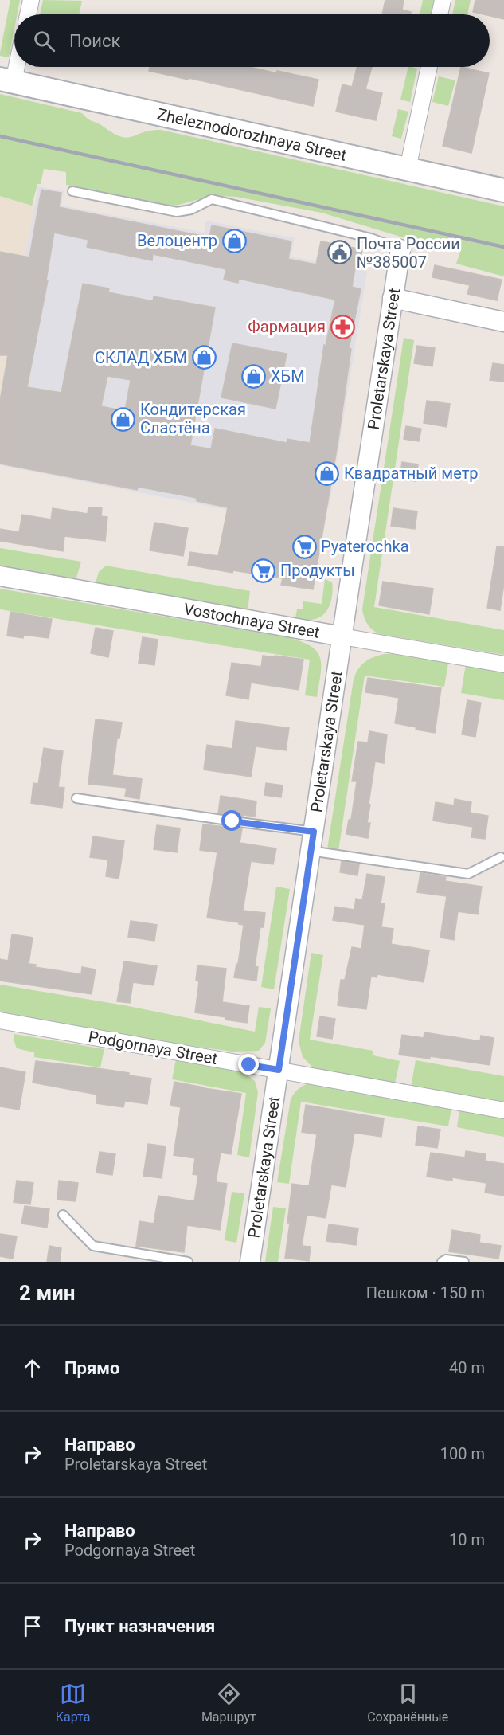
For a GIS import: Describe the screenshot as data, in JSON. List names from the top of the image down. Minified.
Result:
{"streets":{"main road":["Zheleznodorozhnaya Street"],"street":["Proletarskaya Street","Vostochnaya Street","Podgornaya Street"]},"crossings":[["Proletarskaya Street","Vostochnaya Street"],["Proletarskaya Street","Podgornaya Street"]],"places":{"shop":["Велоцентр","СКЛАД ХБМ","ХБМ","Кондитерская Сластёна","Квадратный метр"],"public building":["Почта России №385007"],"pharmacy":["Фармация"],"supermarket":["Pyaterochka","Продукты"]},"page":{"search":"Поиск","heading":["2 мин","Пешком · 150 m"],"list":[["Прямо","40 m"],["Направо","Proletarskaya Street","100 m"],["Направо","Podgornaya Street","10 m"],"Пункт назначения"],"nav":["Карта","Маршрут","Сохранённые"]}}
